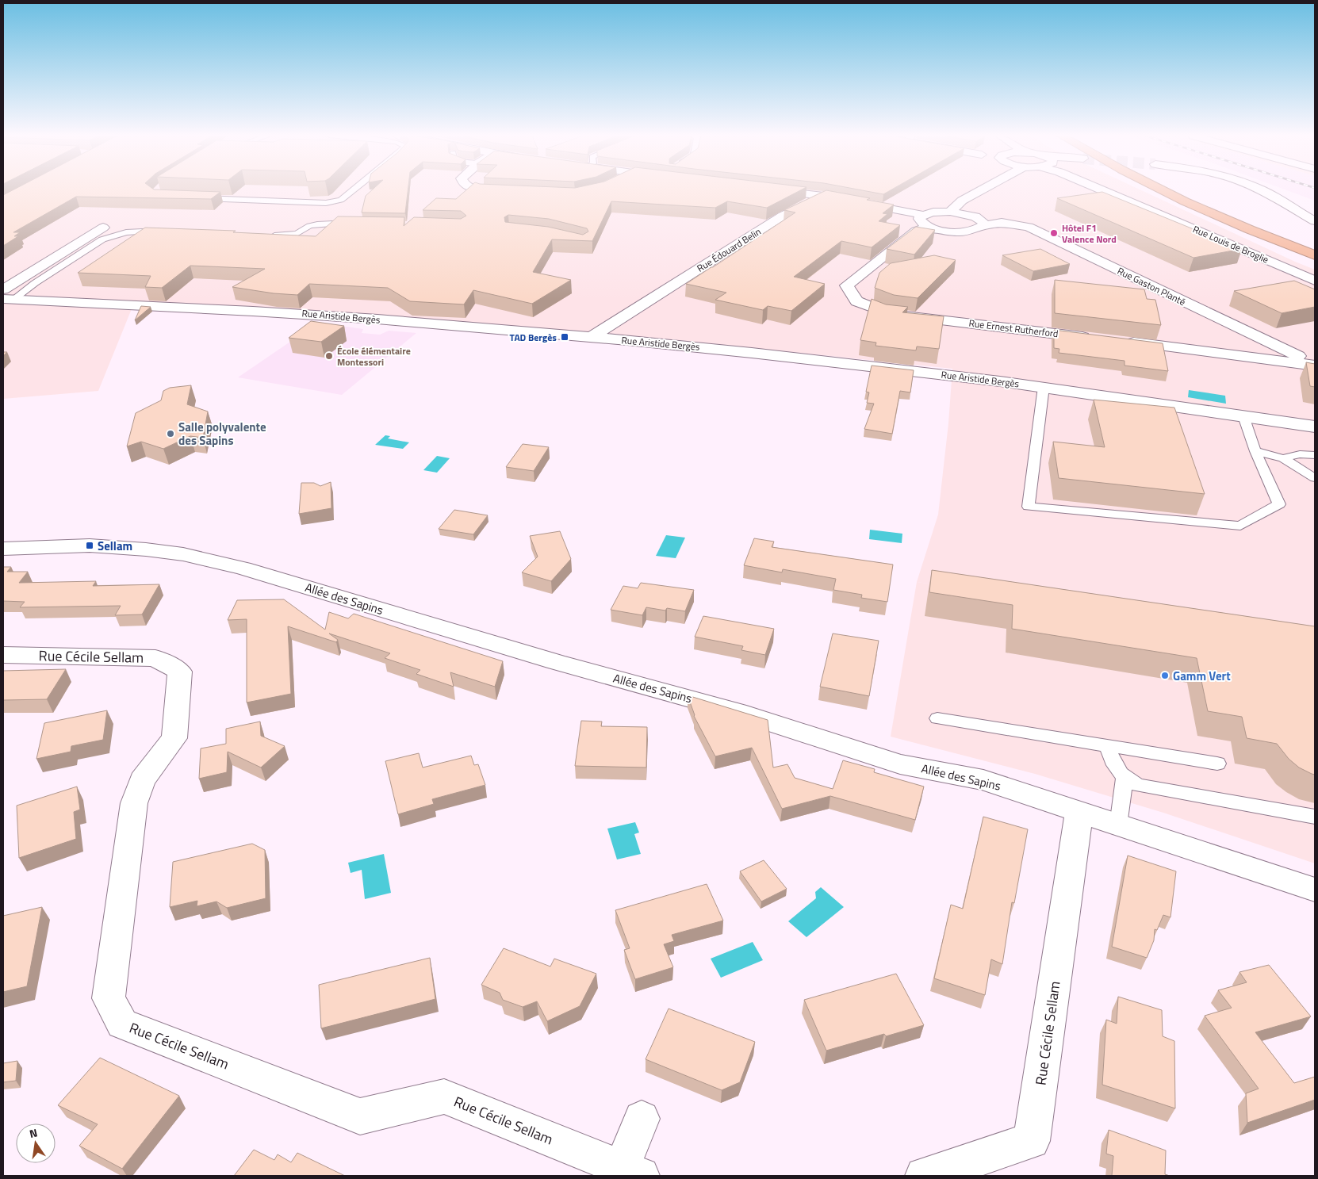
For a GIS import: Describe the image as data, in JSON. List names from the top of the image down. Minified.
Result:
{"streets":{"street":["Rue Louis de Broglie","Rue Édouard Belin","Rue Gaston Planté","Rue Aristide Bergès","Rue Ernest Rutherford","Allée des Sapins","Rue Cécile Sellam"]},"crossings":[["Rue Édouard Belin","Rue Aristide Bergès"],["Rue Gaston Planté","Rue Ernest Rutherford"],["Allée des Sapins","Rue Cécile Sellam"]],"places":{"other":["Hôtel F1 Valence Nord","École élémentaire Montessori","Salle polyvalente des Sapins","Gamm Vert"],"transit":["TAD Bergès","Sellam"]},"north":"top"}
